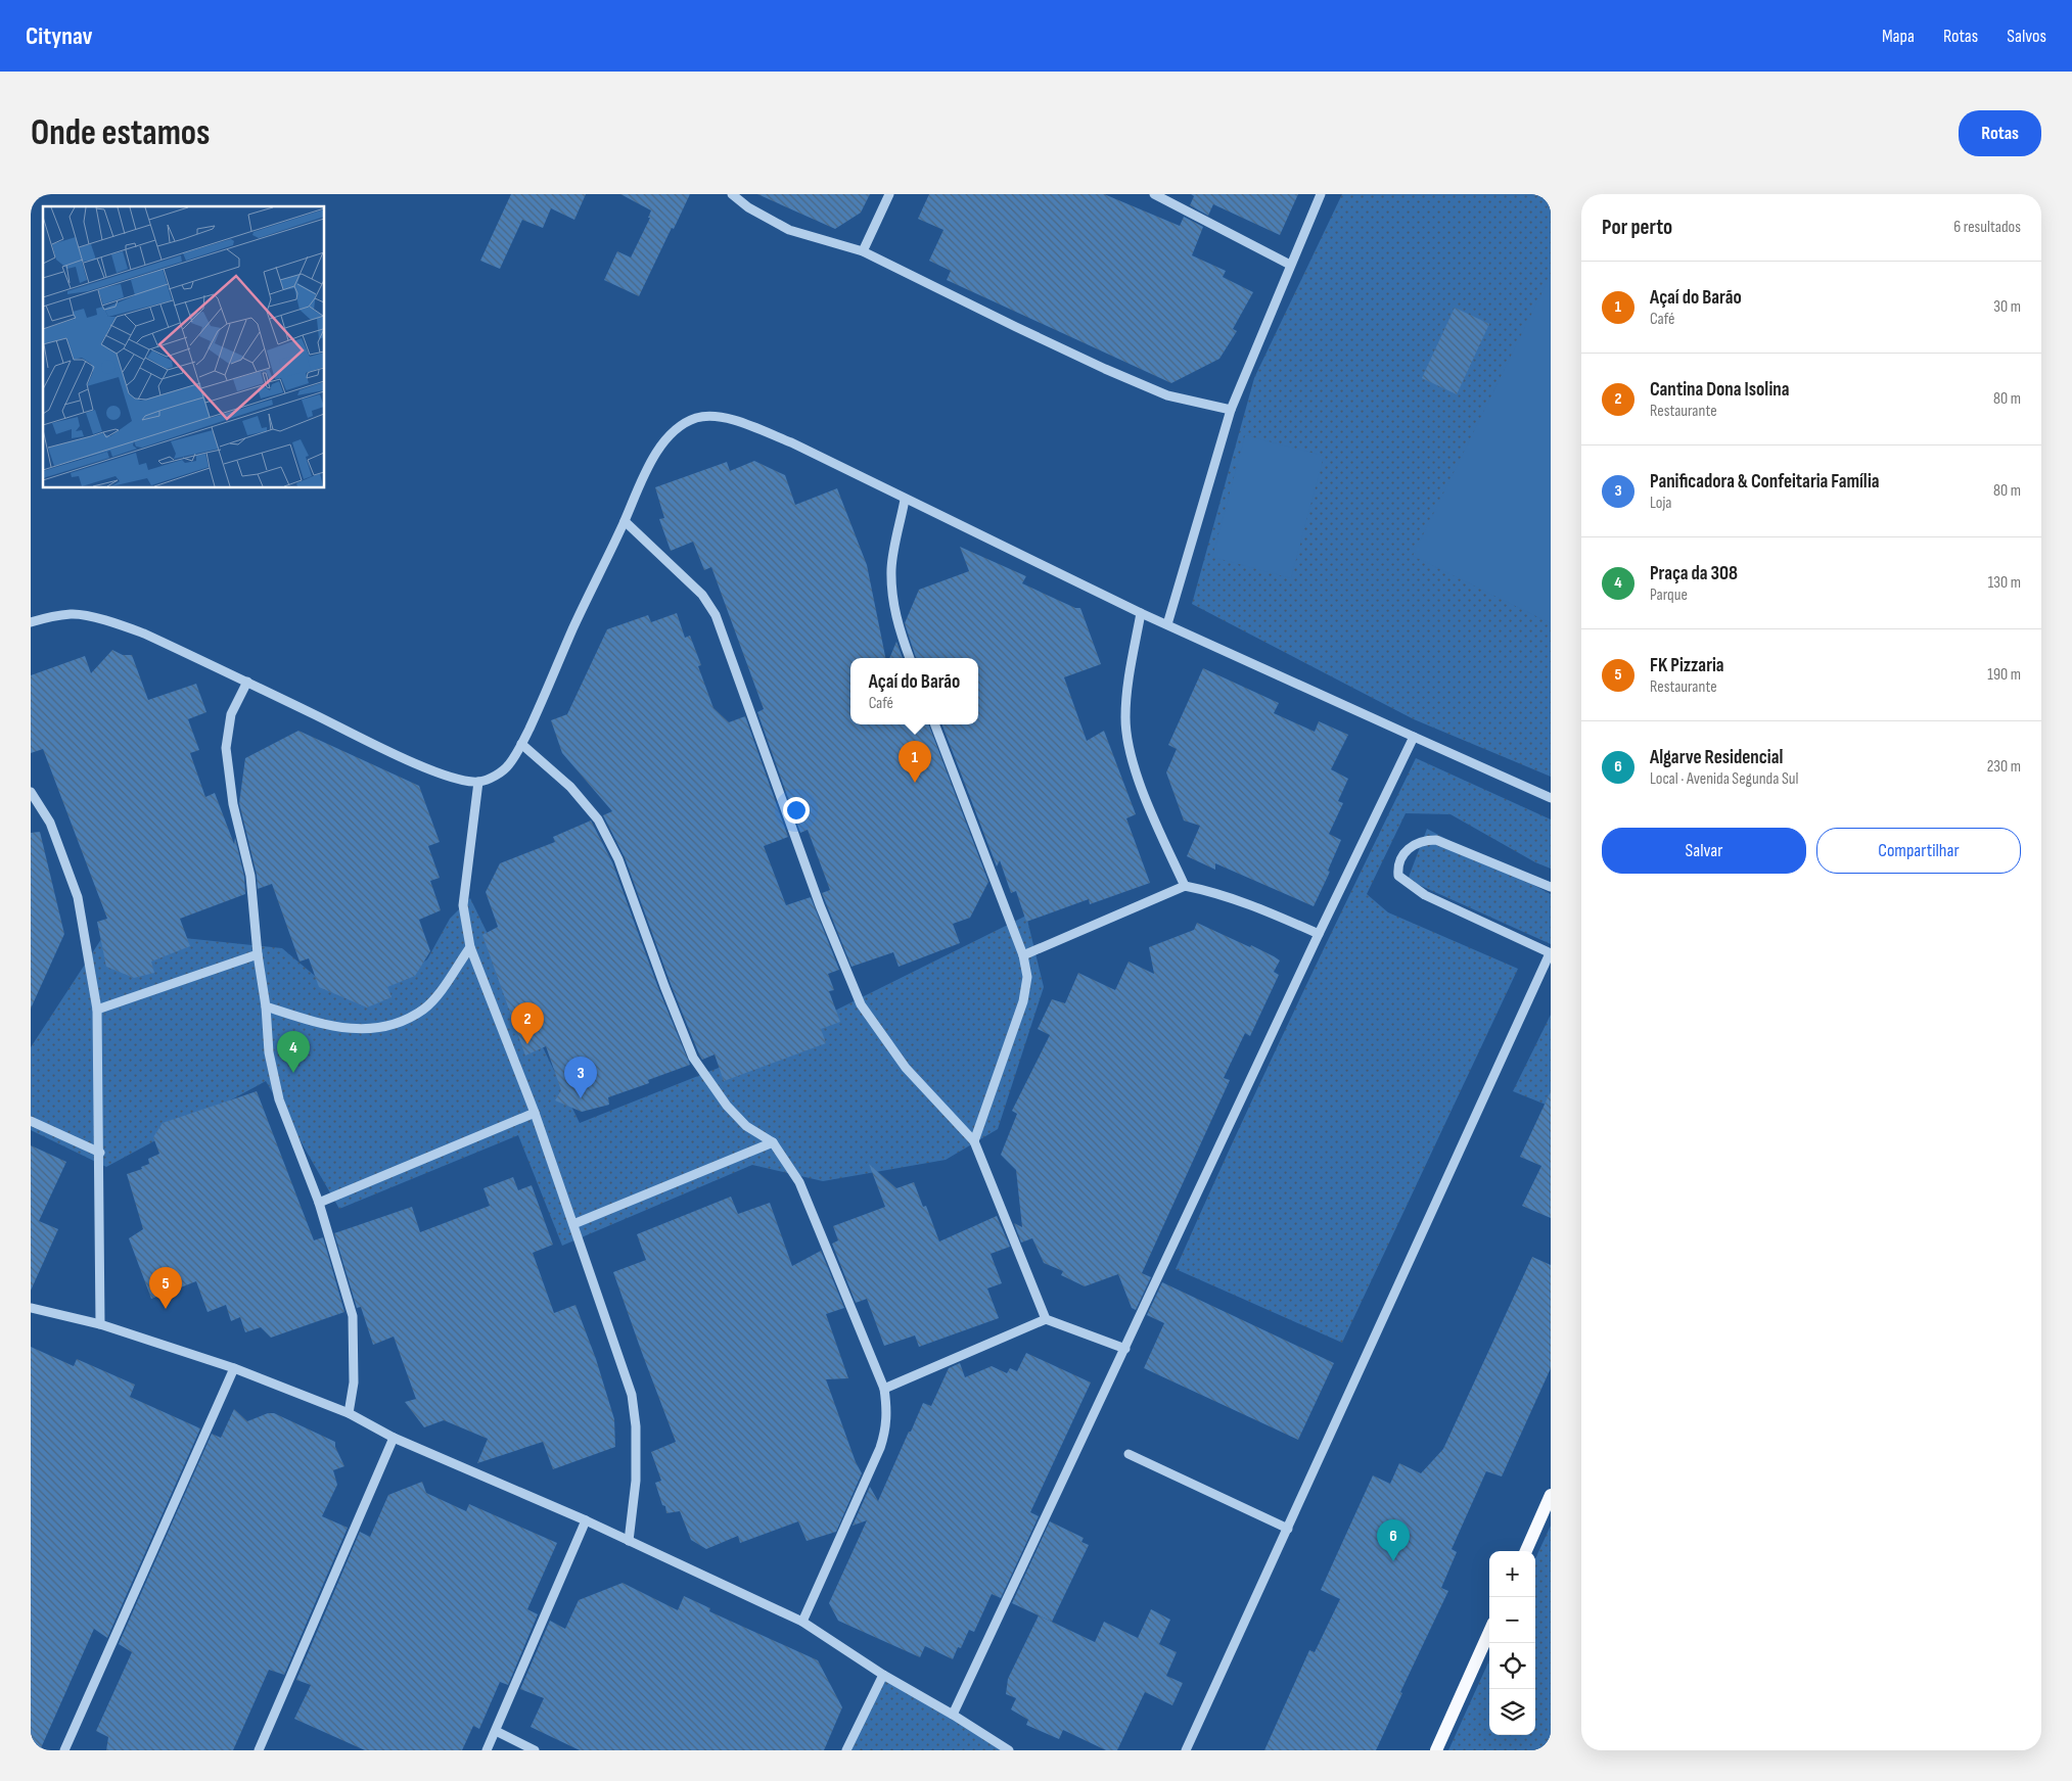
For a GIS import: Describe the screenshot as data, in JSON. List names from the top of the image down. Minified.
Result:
{"page":{"header":"Citynav","nav":["Mapa","Rotas","Salvos"],"buttons":["Rotas",["Salvar","Compartilhar"]],"title":"Onde estamos","heading":["Por perto","6 resultados"],"list":[{"mark":"1","name":"Açaí do Barão","note":"Café","value":"30 m"},{"mark":"2","name":"Cantina Dona Isolina","note":"Restaurante","value":"80 m"},{"mark":"3","name":"Panificadora & Confeitaria Família","note":"Loja","value":"80 m"},{"mark":"4","name":"Praça da 308","note":"Parque","value":"130 m"},{"mark":"5","name":"FK Pizzaria","note":"Restaurante","value":"190 m"},{"mark":"6","name":"Algarve Residencial","note":"Local · Avenida Segunda Sul","value":"230 m"}],"popup":["Açaí do Barão","Café"],"pins":["1","2","4","3","5","6"],"map_buttons":["+","−"]}}
